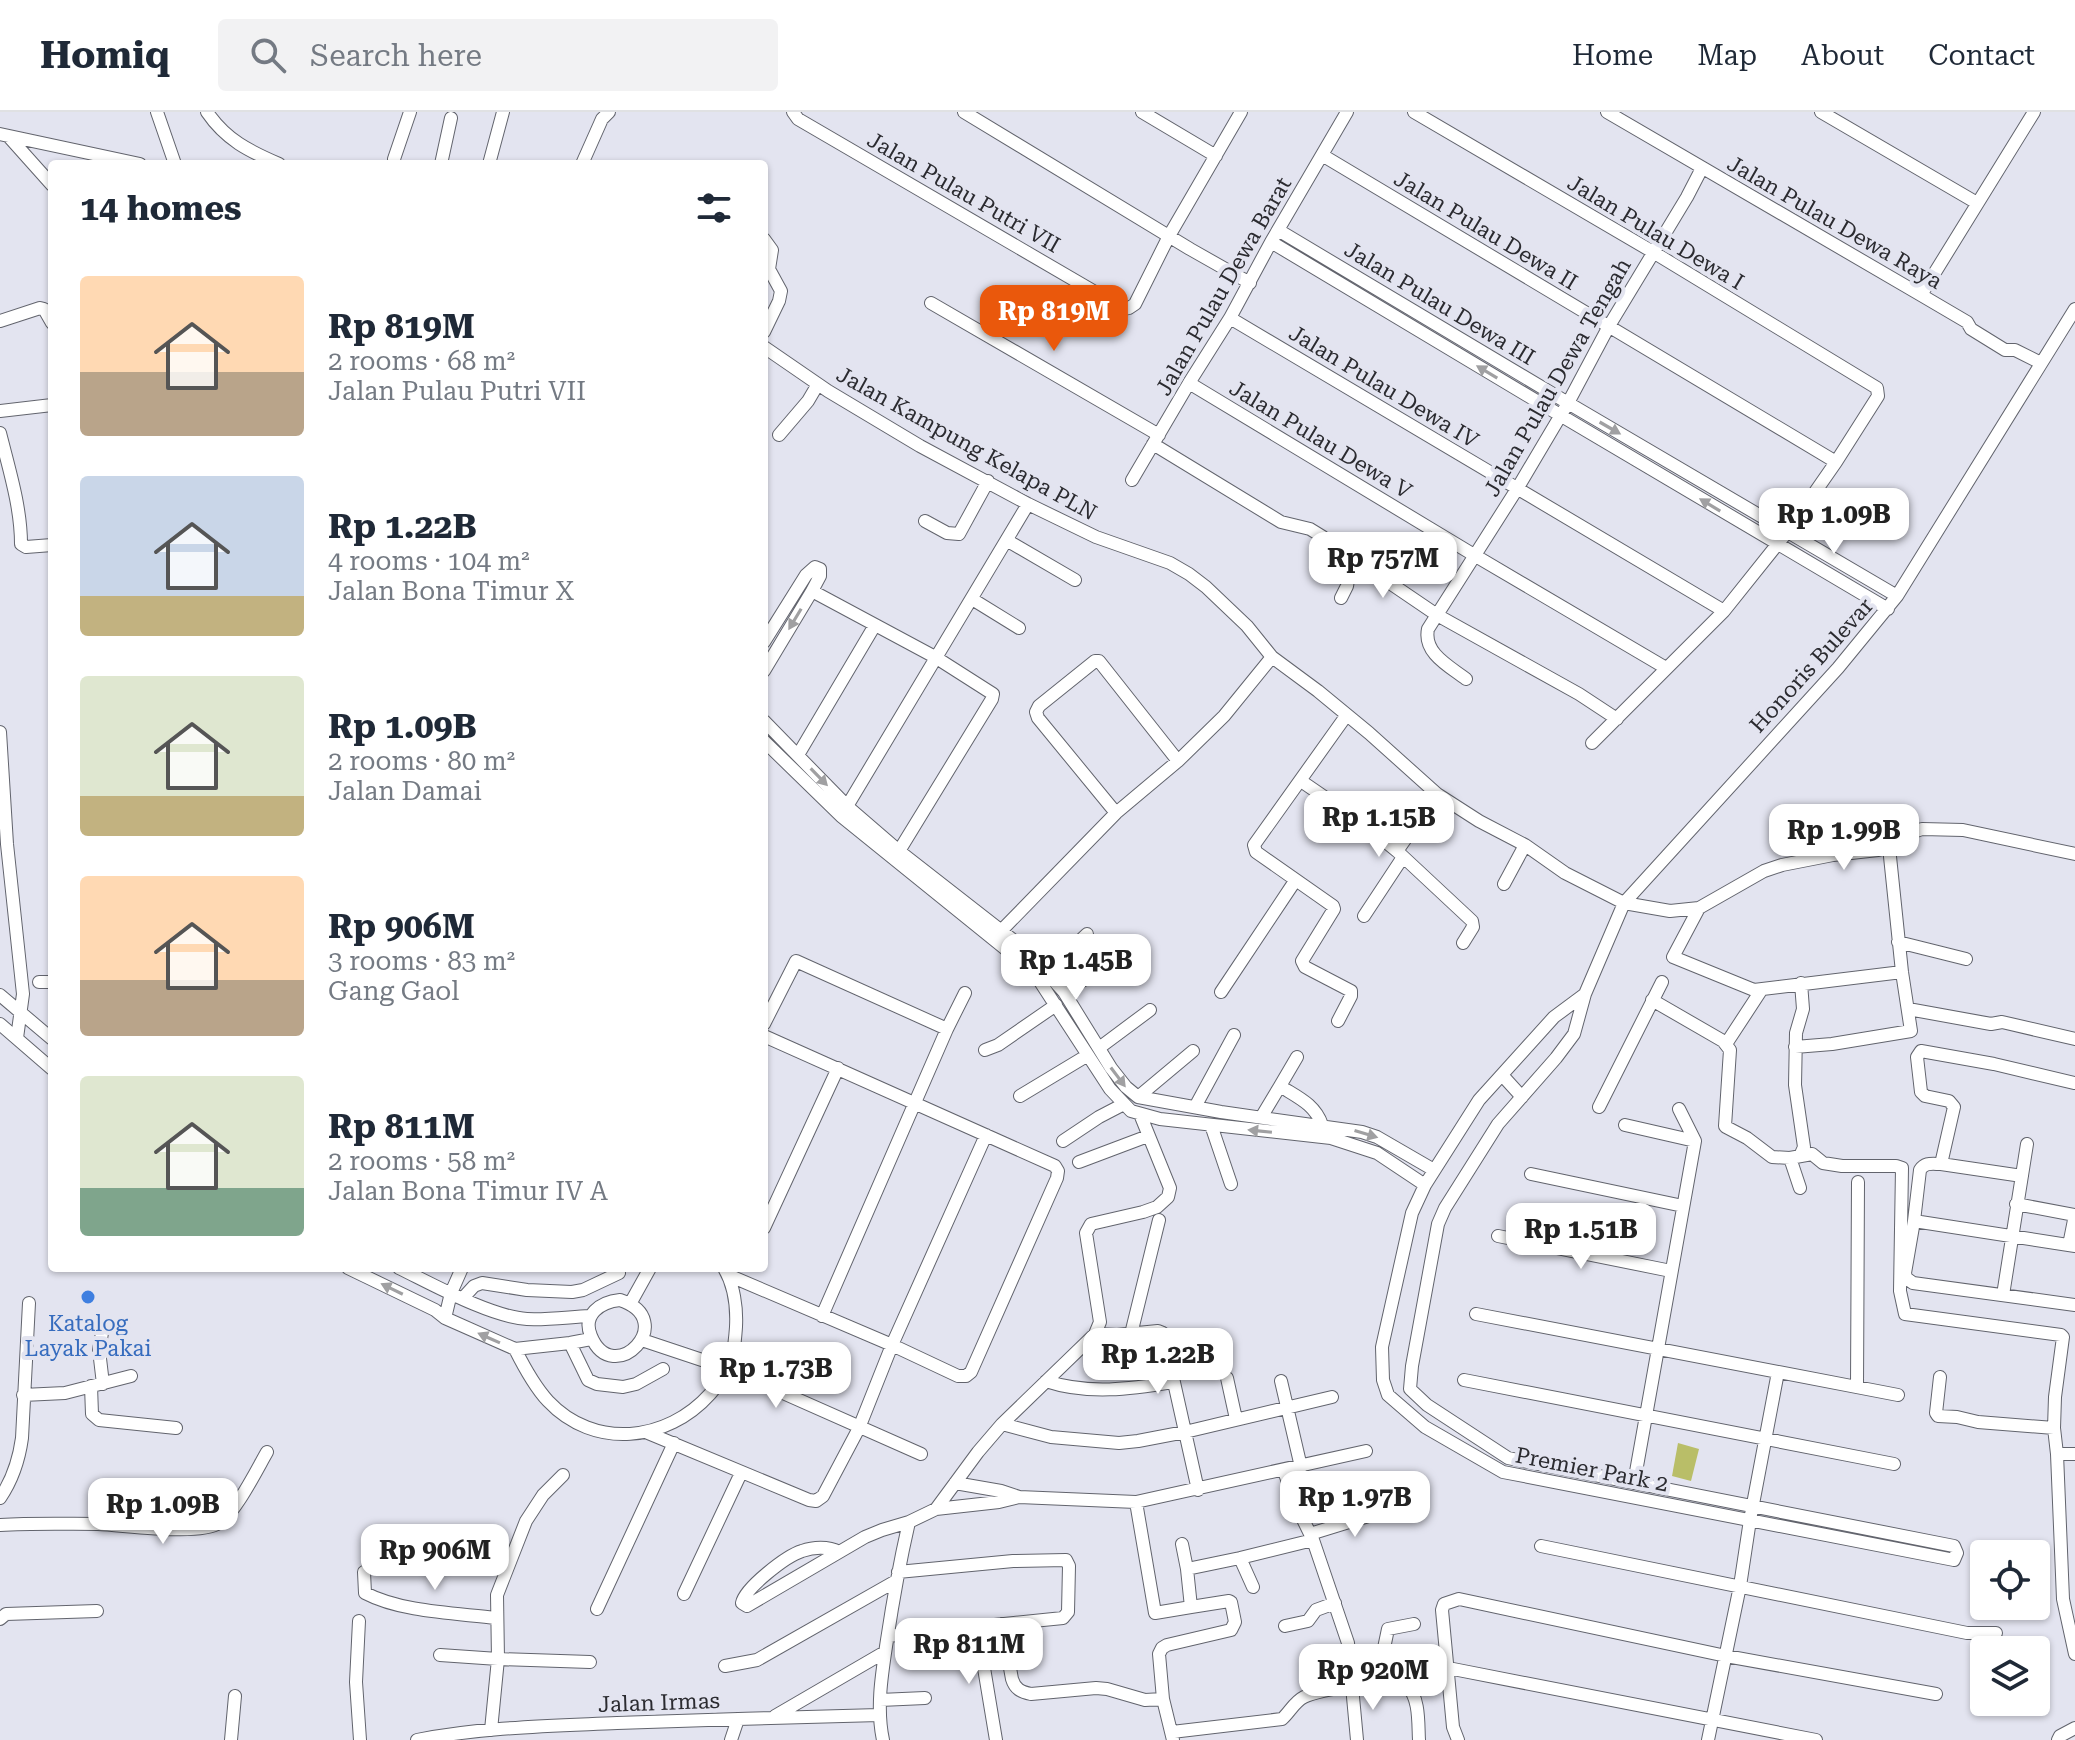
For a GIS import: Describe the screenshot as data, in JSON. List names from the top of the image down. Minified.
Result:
{"streets":{"street":["Jalan Pulau Putri VII","Jalan Pulau Dewa Raya","Jalan Pulau Dewa II","Jalan Pulau Dewa I","Jalan Pulau Dewa Barat","Jalan Pulau Dewa III","Jalan Pulau Dewa Tengah","Jalan Pulau Dewa IV","Jalan Pulau Dewa V","Jalan Kampung Kelapa PLN","Honoris Bulevar","Premier Park 2","Jalan Irmas"]},"crossings":[["Jalan Pulau Dewa Raya","Jalan Pulau Dewa Tengah"],["Jalan Pulau Dewa Raya","Honoris Bulevar"],["Jalan Pulau Dewa II","Jalan Pulau Dewa I"],["Jalan Pulau Dewa II","Jalan Pulau Dewa Barat"],["Jalan Pulau Dewa II","Jalan Pulau Dewa Tengah"],["Jalan Pulau Dewa I","Jalan Pulau Dewa Tengah"],["Jalan Pulau Dewa Barat","Jalan Pulau Dewa III"],["Jalan Pulau Dewa Barat","Jalan Pulau Dewa IV"],["Jalan Pulau Dewa Barat","Jalan Pulau Dewa V"],["Jalan Pulau Dewa III","Jalan Pulau Dewa Tengah"],["Jalan Pulau Dewa III","Honoris Bulevar"],["Jalan Pulau Dewa Tengah","Jalan Pulau Dewa IV"],["Jalan Pulau Dewa Tengah","Jalan Pulau Dewa V"],["Jalan Kampung Kelapa PLN","Honoris Bulevar"]],"places":["Katalog Layak Pakai"],"page":{"header":"Homiq","search":"Search here","nav":["Home","Map","About","Contact"],"heading":"14 homes","list":[{"name":"Rp 819M","note":"2 rooms · 68 m² · Jalan Pulau Putri VII"},{"name":"Rp 1.22B","note":"4 rooms · 104 m² · Jalan Bona Timur X"},{"name":"Rp 1.09B","note":"2 rooms · 80 m² · Jalan Damai"},{"name":"Rp 906M","note":"3 rooms · 83 m² · Gang Gaol"},{"name":"Rp 811M","note":"2 rooms · 58 m² · Jalan Bona Timur IV A"}],"price":["Rp 819M","Rp 1.09B","Rp 757M","Rp 1.15B","Rp 1.99B","Rp 1.45B","Rp 1.51B","Rp 1.22B","Rp 1.73B","Rp 1.97B","Rp 1.09B","Rp 906M","Rp 811M","Rp 920M"]}}
